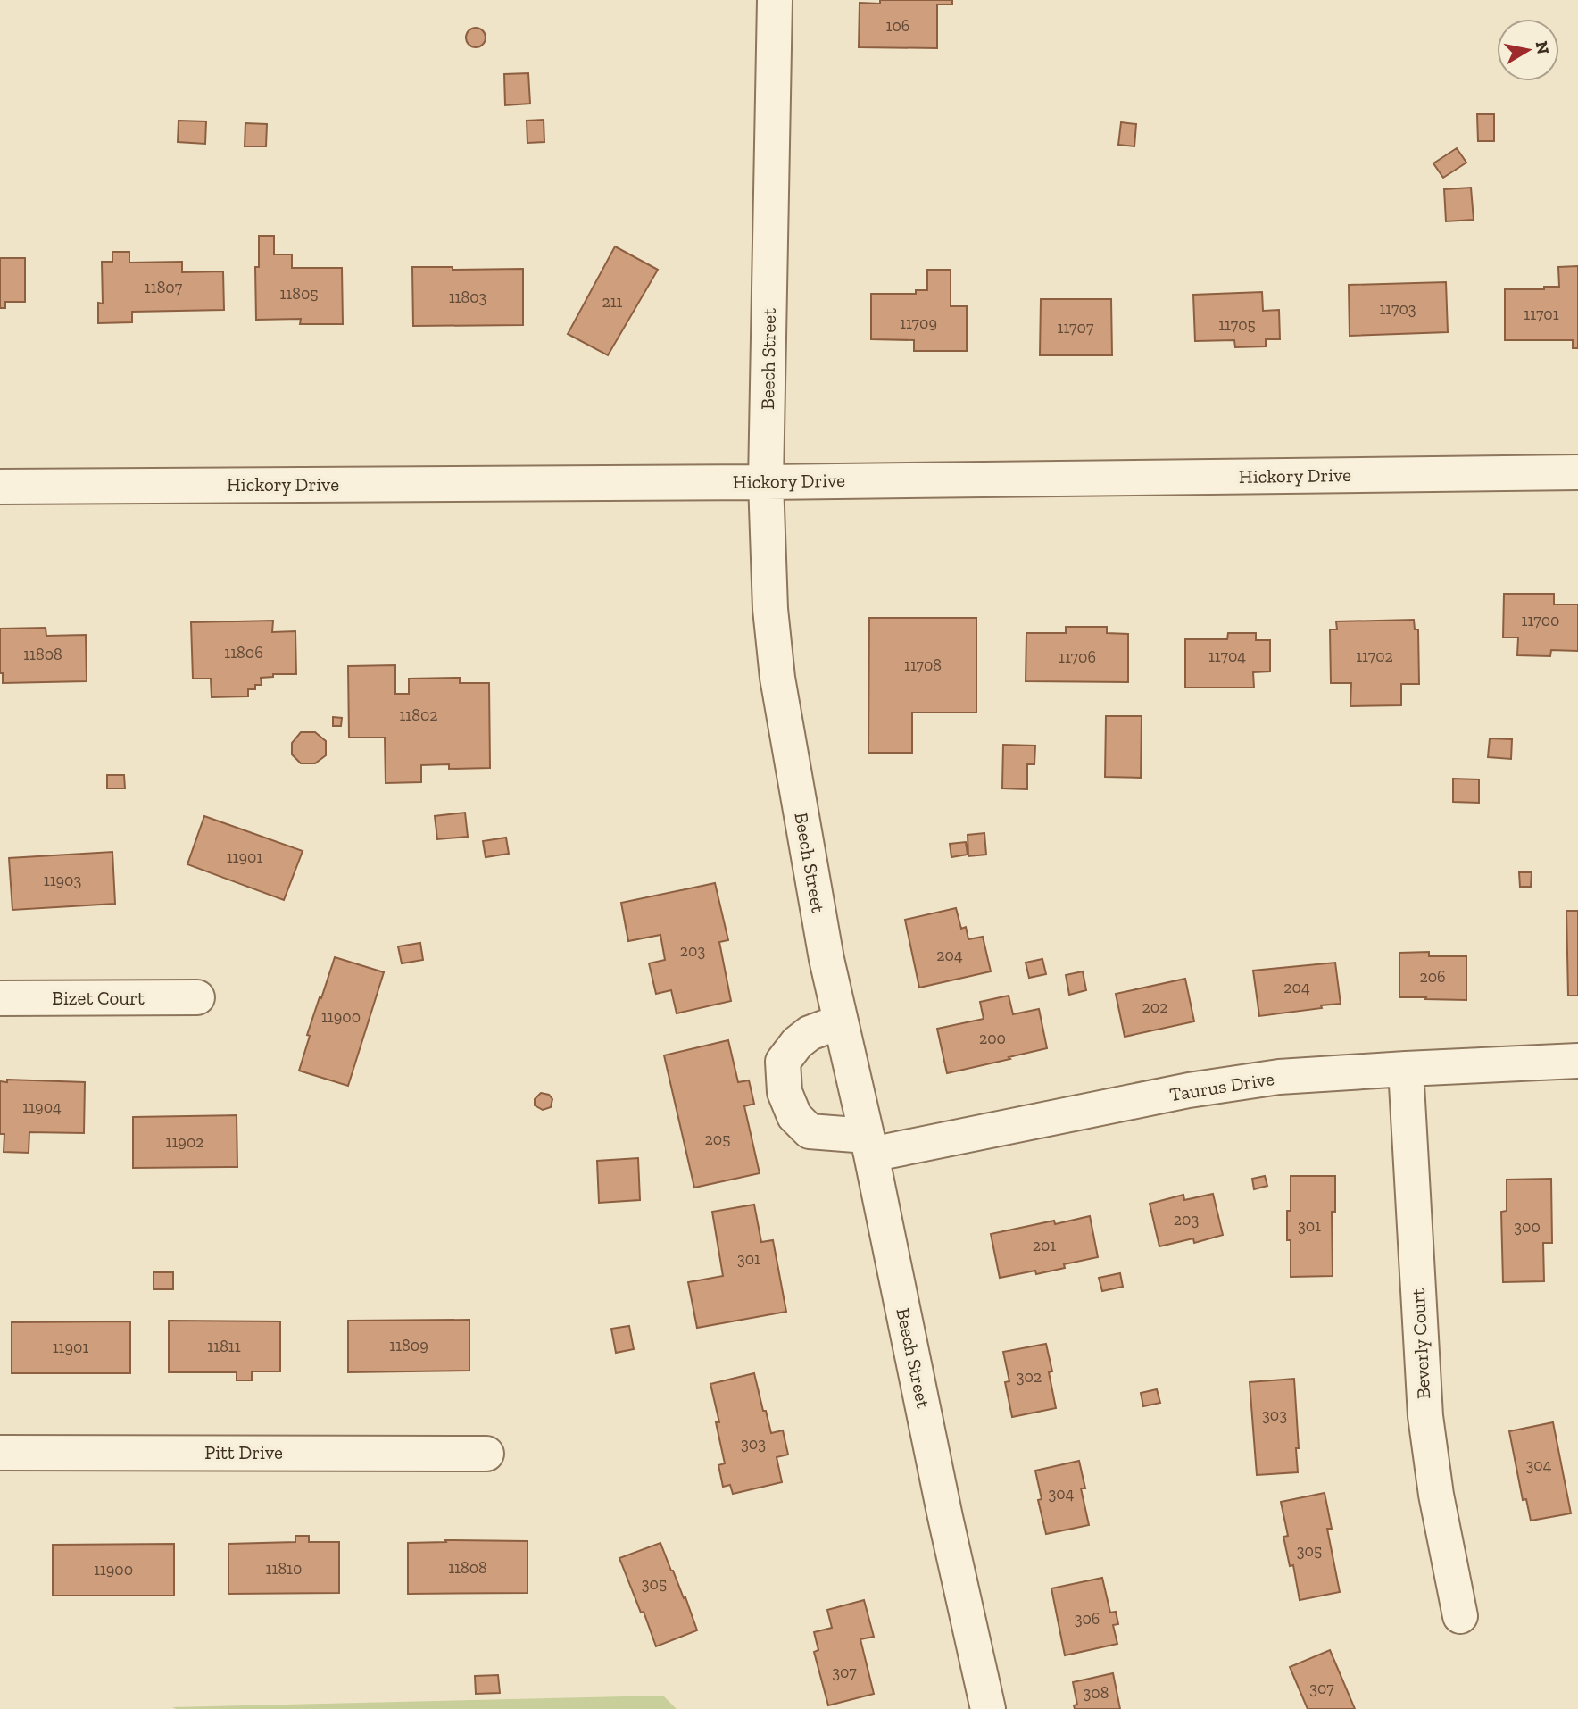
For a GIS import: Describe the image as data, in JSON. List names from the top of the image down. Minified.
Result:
{"streets":{"street":["Beech Street","Hickory Drive","Bizet Court","Taurus Drive","Beverly Court","Pitt Drive"]},"crossings":[["Beech Street","Hickory Drive"],["Beech Street","Taurus Drive"],["Taurus Drive","Beverly Court"]],"house_numbers":["106","11807","11805","11803","211","11703","11701","11709","11705","11707","11700","11806","11808","11704","11702","11706","11708","11802","11901","11903","203","204","206","204","202","11900","200","11904","205","11902","203","301","300","201","301","11809","11811","11901","302","303","303","304","304","305","11808","11810","11900","305","306","307","307","308"],"north":"right"}
